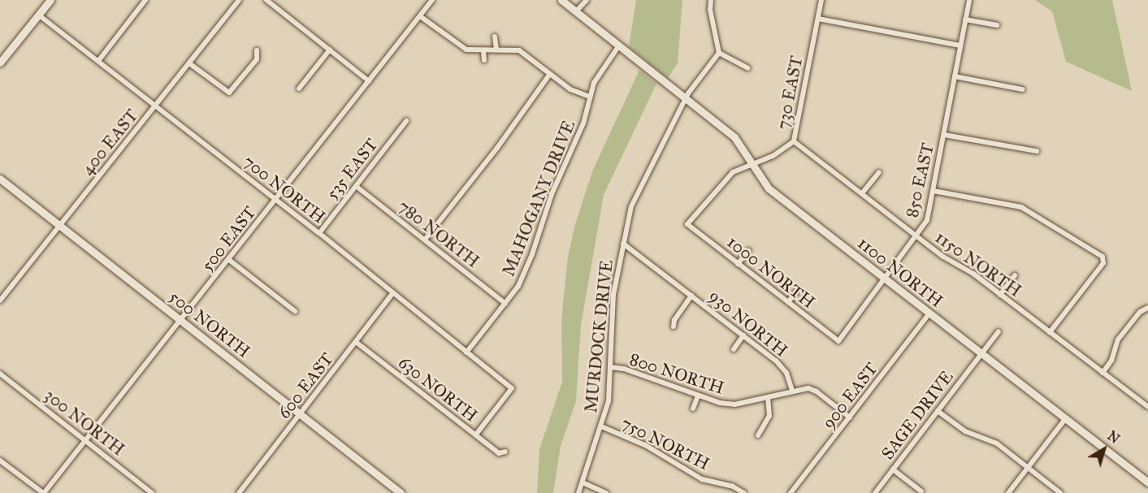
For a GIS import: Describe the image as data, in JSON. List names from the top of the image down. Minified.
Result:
{"streets":{"street":["730 EAST","400 EAST","535 EAST","850 EAST","700 NORTH","MAHOGANY DRIVE","780 NORTH","500 EAST","1150 NORTH","1000 NORTH","1100 NORTH","930 NORTH","500 NORTH","MURDOCK DRIVE","800 NORTH","600 EAST","630 NORTH","900 EAST","SAGE DRIVE","300 NORTH","750 NORTH"]},"crossings":[["730 EAST","1150 NORTH"],["730 EAST","1000 NORTH"],["730 EAST","1100 NORTH"],["400 EAST","700 NORTH"],["400 EAST","500 NORTH"],["535 EAST","700 NORTH"],["535 EAST","780 NORTH"],["850 EAST","1150 NORTH"],["850 EAST","1000 NORTH"],["850 EAST","1100 NORTH"],["700 NORTH","MAHOGANY DRIVE"],["700 NORTH","500 EAST"],["700 NORTH","600 EAST"],["700 NORTH","630 NORTH"],["MAHOGANY DRIVE","780 NORTH"],["MAHOGANY DRIVE","1100 NORTH"],["500 EAST","500 NORTH"],["500 EAST","300 NORTH"],["1100 NORTH","MURDOCK DRIVE"],["1100 NORTH","900 EAST"],["1100 NORTH","SAGE DRIVE"],["930 NORTH","MURDOCK DRIVE"],["930 NORTH","800 NORTH"],["500 NORTH","600 EAST"],["MURDOCK DRIVE","800 NORTH"],["MURDOCK DRIVE","750 NORTH"],["600 EAST","630 NORTH"]],"north":"top right"}
